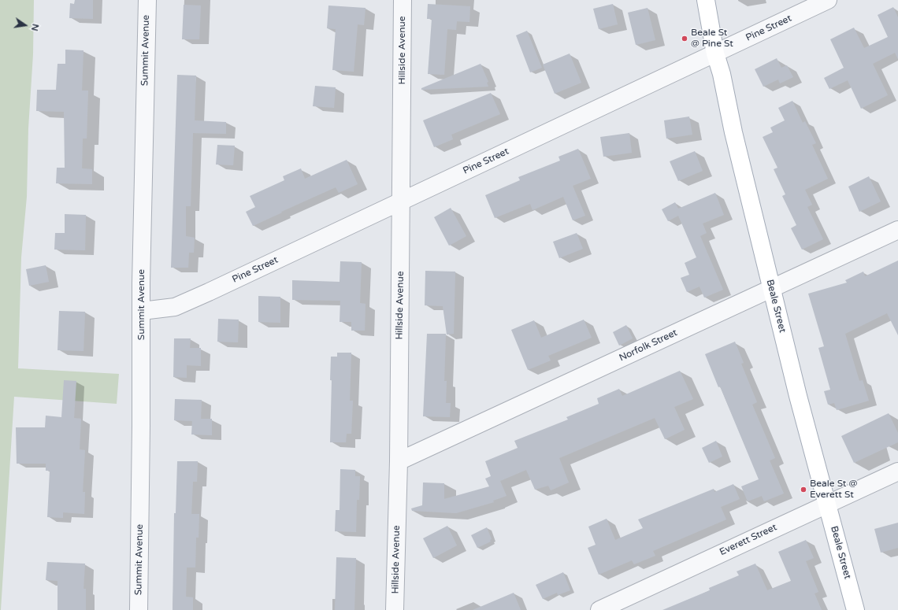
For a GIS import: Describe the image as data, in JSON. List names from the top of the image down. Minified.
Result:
{"streets":{"main road":["Beale Street"],"street":["Pine Street","Summit Avenue","Hillside Avenue","Norfolk Street","Everett Street"]},"crossings":[["Pine Street","Summit Avenue"],["Pine Street","Hillside Avenue"],["Pine Street","Beale Street"],["Hillside Avenue","Norfolk Street"],["Beale Street","Norfolk Street"],["Beale Street","Everett Street"]],"places":["Beale St @ Pine St","Beale St @ Everett St"],"north":"right"}
